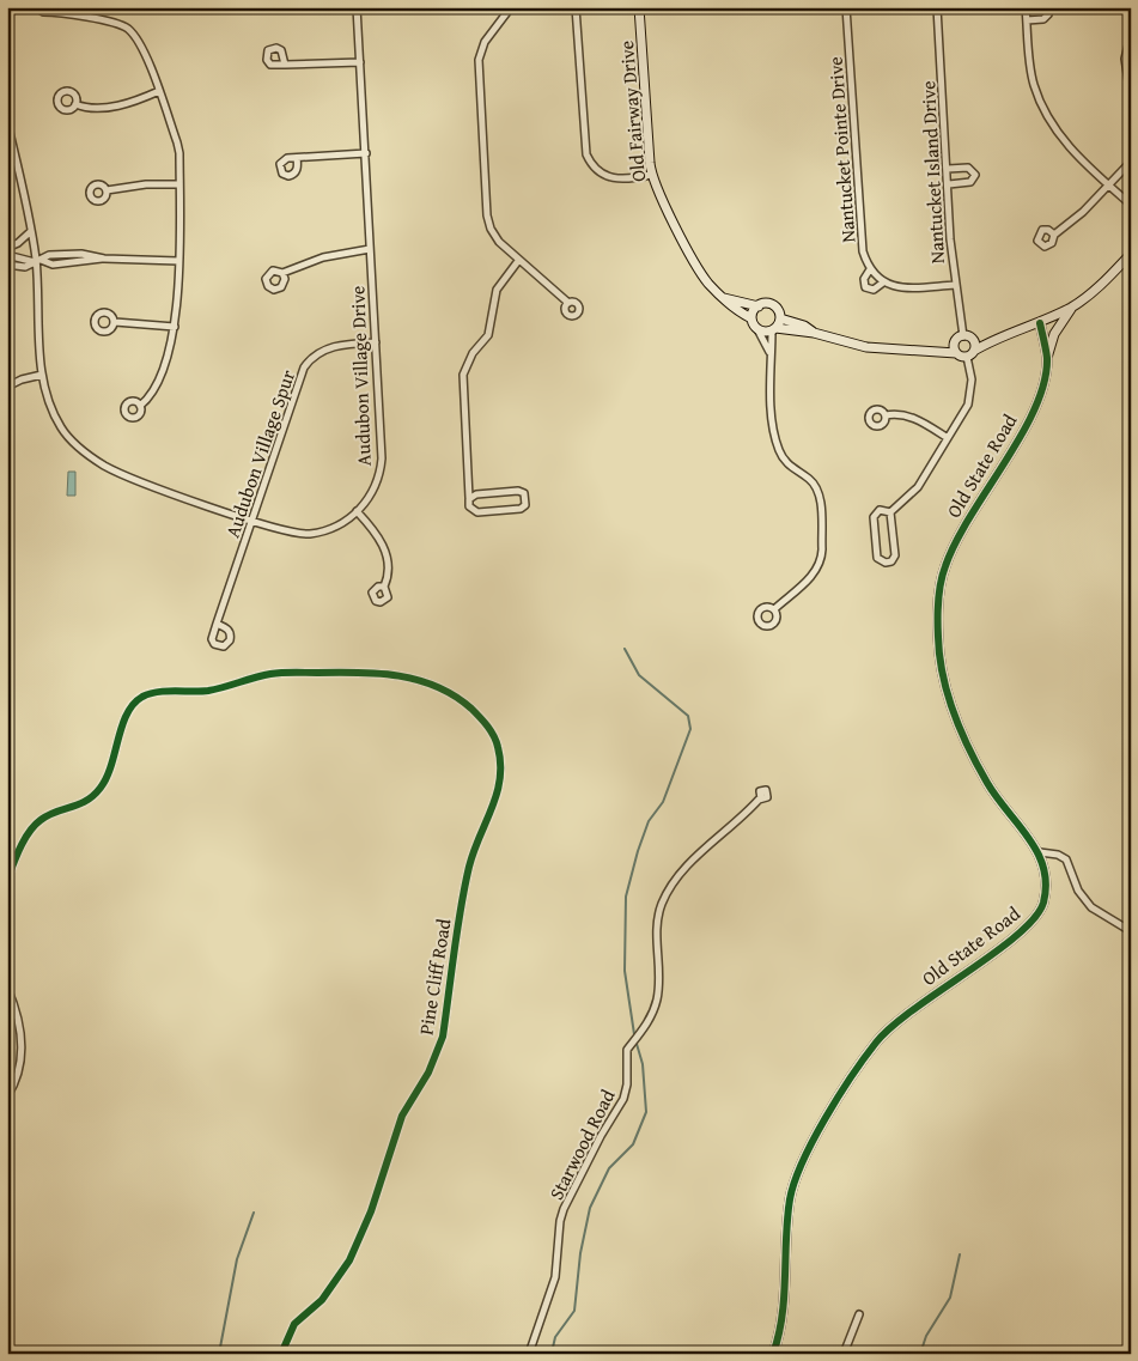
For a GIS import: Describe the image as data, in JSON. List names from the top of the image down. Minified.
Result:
{"streets":{"street":["Old Fairway Drive","Nantucket Pointe Drive","Nantucket Island Drive","Audubon Village Drive","Audubon Village Spur","Old State Road","Pine Cliff Road","Starwood Road"]},"crossings":[["Audubon Village Drive","Audubon Village Spur"]]}
